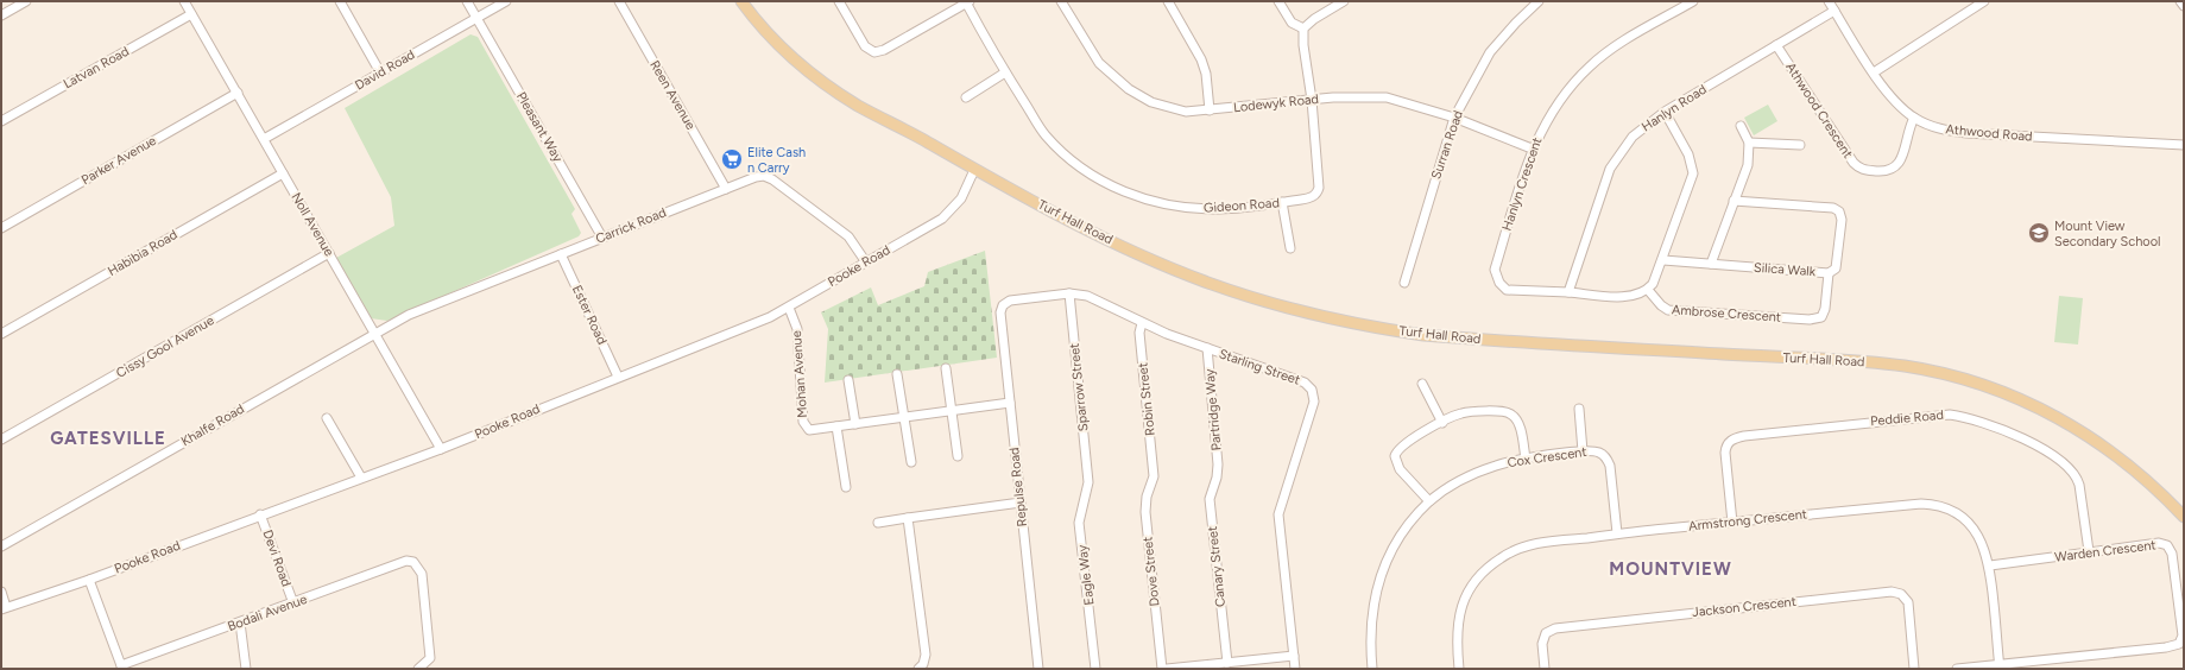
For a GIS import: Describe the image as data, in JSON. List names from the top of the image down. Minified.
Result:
{"streets":{"main road":["Turf Hall Road"],"street":["Latvan Road","David Road","Reen Avenue","Lodewyk Road","Hanlyn Road","Athwood Crescent","Pleasant Way","Athwood Road","Surran Road","Parker Avenue","Hanlyn Crescent","Gideon Road","Noll Avenue","Carrick Road","Habibia Road","Pooke Road","Silica Walk","Ambrose Crescent","Ester Road","Cissy Gool Avenue","Starling Street","Mohan Avenue","Sparrow Street","Robin Street","Partridge Way","Peddie Road","Khalfe Road","Cox Crescent","Repulse Road","Armstrong Crescent","Warden Crescent","Devi Road","Canary Street","Dove Street","Eagle Way","Jackson Crescent","Bodali Avenue"]},"crossings":[["Latvan Road","Noll Avenue"],["David Road","Pleasant Way"],["David Road","Noll Avenue"],["Reen Avenue","Carrick Road"],["Lodewyk Road","Surran Road"],["Lodewyk Road","Hanlyn Crescent"],["Lodewyk Road","Gideon Road"],["Hanlyn Road","Athwood Crescent"],["Hanlyn Road","Athwood Road"],["Hanlyn Road","Hanlyn Crescent"],["Athwood Crescent","Athwood Road"],["Pleasant Way","Carrick Road"],["Parker Avenue","Noll Avenue"],["Turf Hall Road","Pooke Road"],["Noll Avenue","Carrick Road"],["Noll Avenue","Habibia Road"],["Noll Avenue","Pooke Road"],["Noll Avenue","Cissy Gool Avenue"],["Noll Avenue","Khalfe Road"],["Carrick Road","Pooke Road"],["Carrick Road","Ester Road"],["Carrick Road","Khalfe Road"],["Pooke Road","Ester Road"],["Pooke Road","Mohan Avenue"],["Pooke Road","Devi Road"],["Silica Walk","Ambrose Crescent"],["Starling Street","Sparrow Street"],["Starling Street","Robin Street"],["Starling Street","Partridge Way"],["Starling Street","Repulse Road"],["Mohan Avenue","Repulse Road"],["Sparrow Street","Eagle Way"],["Robin Street","Dove Street"],["Partridge Way","Canary Street"],["Peddie Road","Armstrong Crescent"],["Peddie Road","Warden Crescent"],["Cox Crescent","Armstrong Crescent"],["Armstrong Crescent","Warden Crescent"],["Devi Road","Bodali Avenue"]],"districts":["GATESVILLE","MOUNTVIEW"],"places":{"supermarket":["Elite Cash n Carry"],"school or university":["Mount View Secondary School"]}}
